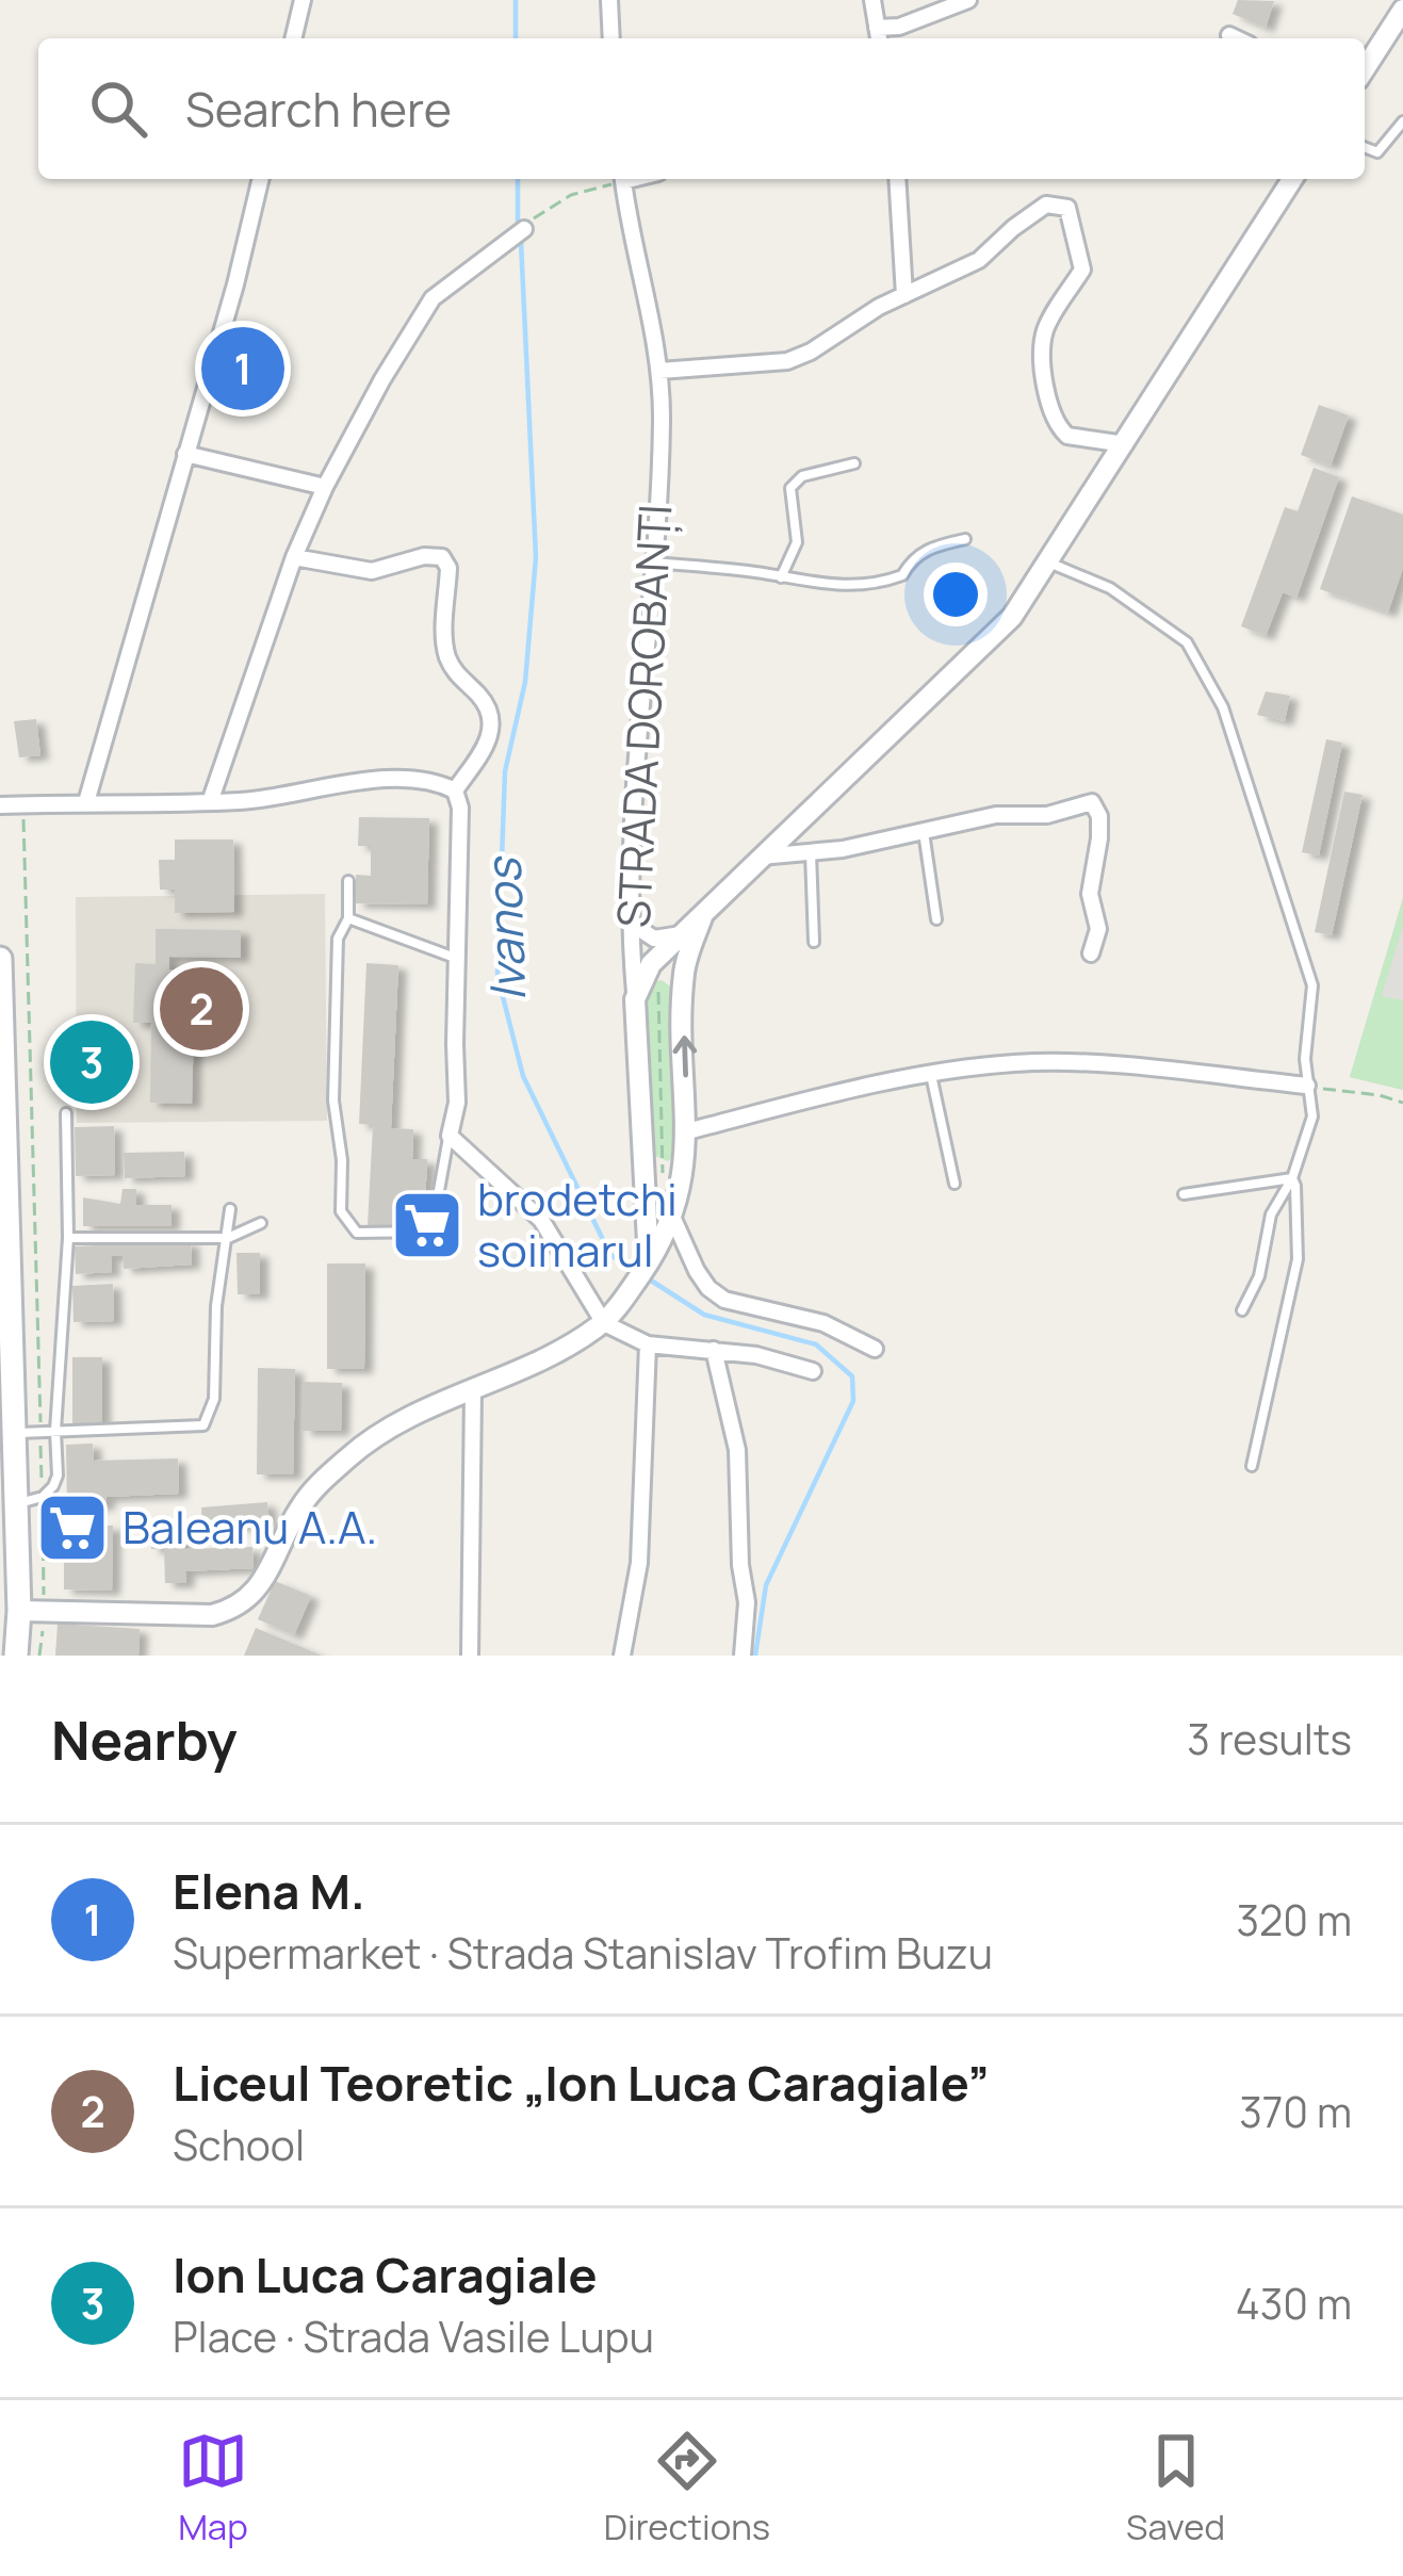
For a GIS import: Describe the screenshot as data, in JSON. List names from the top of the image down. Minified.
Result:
{"streets":{"street":["STRADA DOROBANȚI"]},"water":["Ivanos"],"places":{"supermarket":["brodetchi soimarul","Baleanu A.A."]},"page":{"search":"Search here","pins":["1","2","3"],"heading":["Nearby","3 results"],"list":[{"mark":"1","name":"Elena M.","note":"Supermarket · Strada Stanislav Trofim Buzu","value":"320 m"},{"mark":"2","name":"Liceul Teoretic „Ion Luca Caragiale”","note":"School","value":"370 m"},{"mark":"3","name":"Ion Luca Caragiale","note":"Place · Strada Vasile Lupu","value":"430 m"}],"nav":["Map","Directions","Saved"]}}
